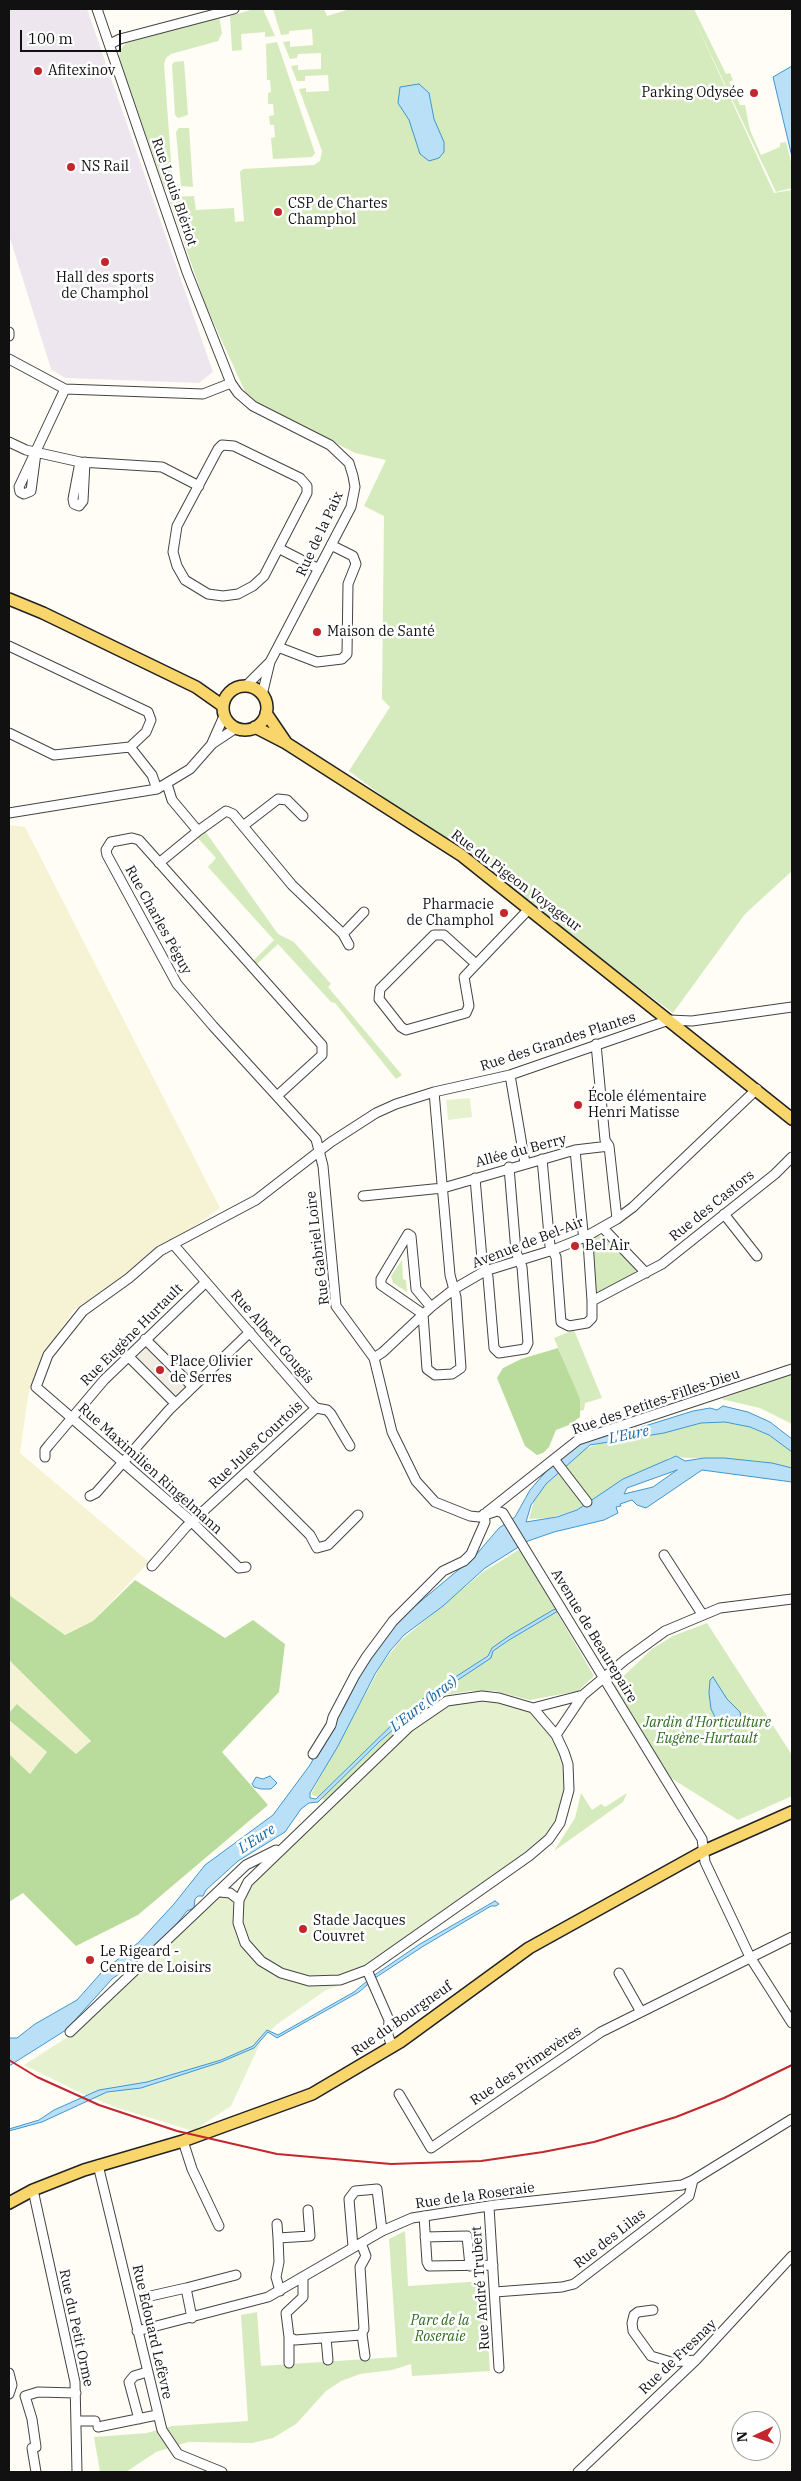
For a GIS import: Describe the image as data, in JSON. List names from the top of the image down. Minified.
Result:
{"streets":{"main road":["Rue du Pigeon Voyageur","Rue du Bourgneuf"],"street":["Rue Louis Blériot","Rue de la Paix","Rue Charles Péguy","Rue des Grandes Plantes","Allée du Berry","Rue des Castors","Avenue de Bel-Air","Rue Gabriel Loire","Rue Eugène Hurtault","Rue Albert Gougis","Rue des Petites-Filles-Dieu","Rue Jules Courtois","Rue Maximilien Ringelmann","Avenue de Beaurepaire","Rue des Primevères","Rue de la Roseraie","Rue des Lilas","Rue André Trubert","Rue du Petit Orme","Rue Edouard Lefèvre","Rue de Fresnay"]},"crossings":[["Rue Louis Blériot","Rue de la Paix"],["Rue de la Paix","Rue du Pigeon Voyageur"],["Rue du Pigeon Voyageur","Rue des Grandes Plantes"],["Rue du Pigeon Voyageur","Avenue de Bel-Air"],["Rue Charles Péguy","Rue des Grandes Plantes"],["Rue Charles Péguy","Rue Gabriel Loire"],["Rue des Grandes Plantes","Rue Gabriel Loire"],["Rue des Grandes Plantes","Rue Albert Gougis"],["Rue des Grandes Plantes","Rue Maximilien Ringelmann"],["Avenue de Bel-Air","Rue Gabriel Loire"],["Rue Eugène Hurtault","Rue Albert Gougis"],["Rue Eugène Hurtault","Rue Maximilien Ringelmann"],["Rue Albert Gougis","Rue Jules Courtois"],["Rue des Petites-Filles-Dieu","Avenue de Beaurepaire"],["Rue Jules Courtois","Rue Maximilien Ringelmann"],["Avenue de Beaurepaire","Rue du Bourgneuf"],["Avenue de Beaurepaire","Rue des Primevères"],["Rue du Bourgneuf","Rue du Petit Orme"],["Rue du Bourgneuf","Rue Edouard Lefèvre"],["Rue de la Roseraie","Rue des Lilas"],["Rue de la Roseraie","Rue André Trubert"],["Rue de la Roseraie","Rue Edouard Lefèvre"],["Rue des Lilas","Rue André Trubert"]],"water":["L'Eure","L'Eure (bras)"],"parks":["Jardin d'Horticulture Eugène-Hurtault","Parc de la Roseraie"],"places":["Afitexinov","Parking Odysée","NS Rail","CSP de Chartes Champhol","Hall des sports de Champhol","Maison de Santé","Pharmacie de Champhol","École élémentaire Henri Matisse","Bel Air","Place Olivier de Serres","Stade Jacques Couvret","Le Rigeard - Centre de Loisirs"],"scale_bar":"100 m","north":"left"}
